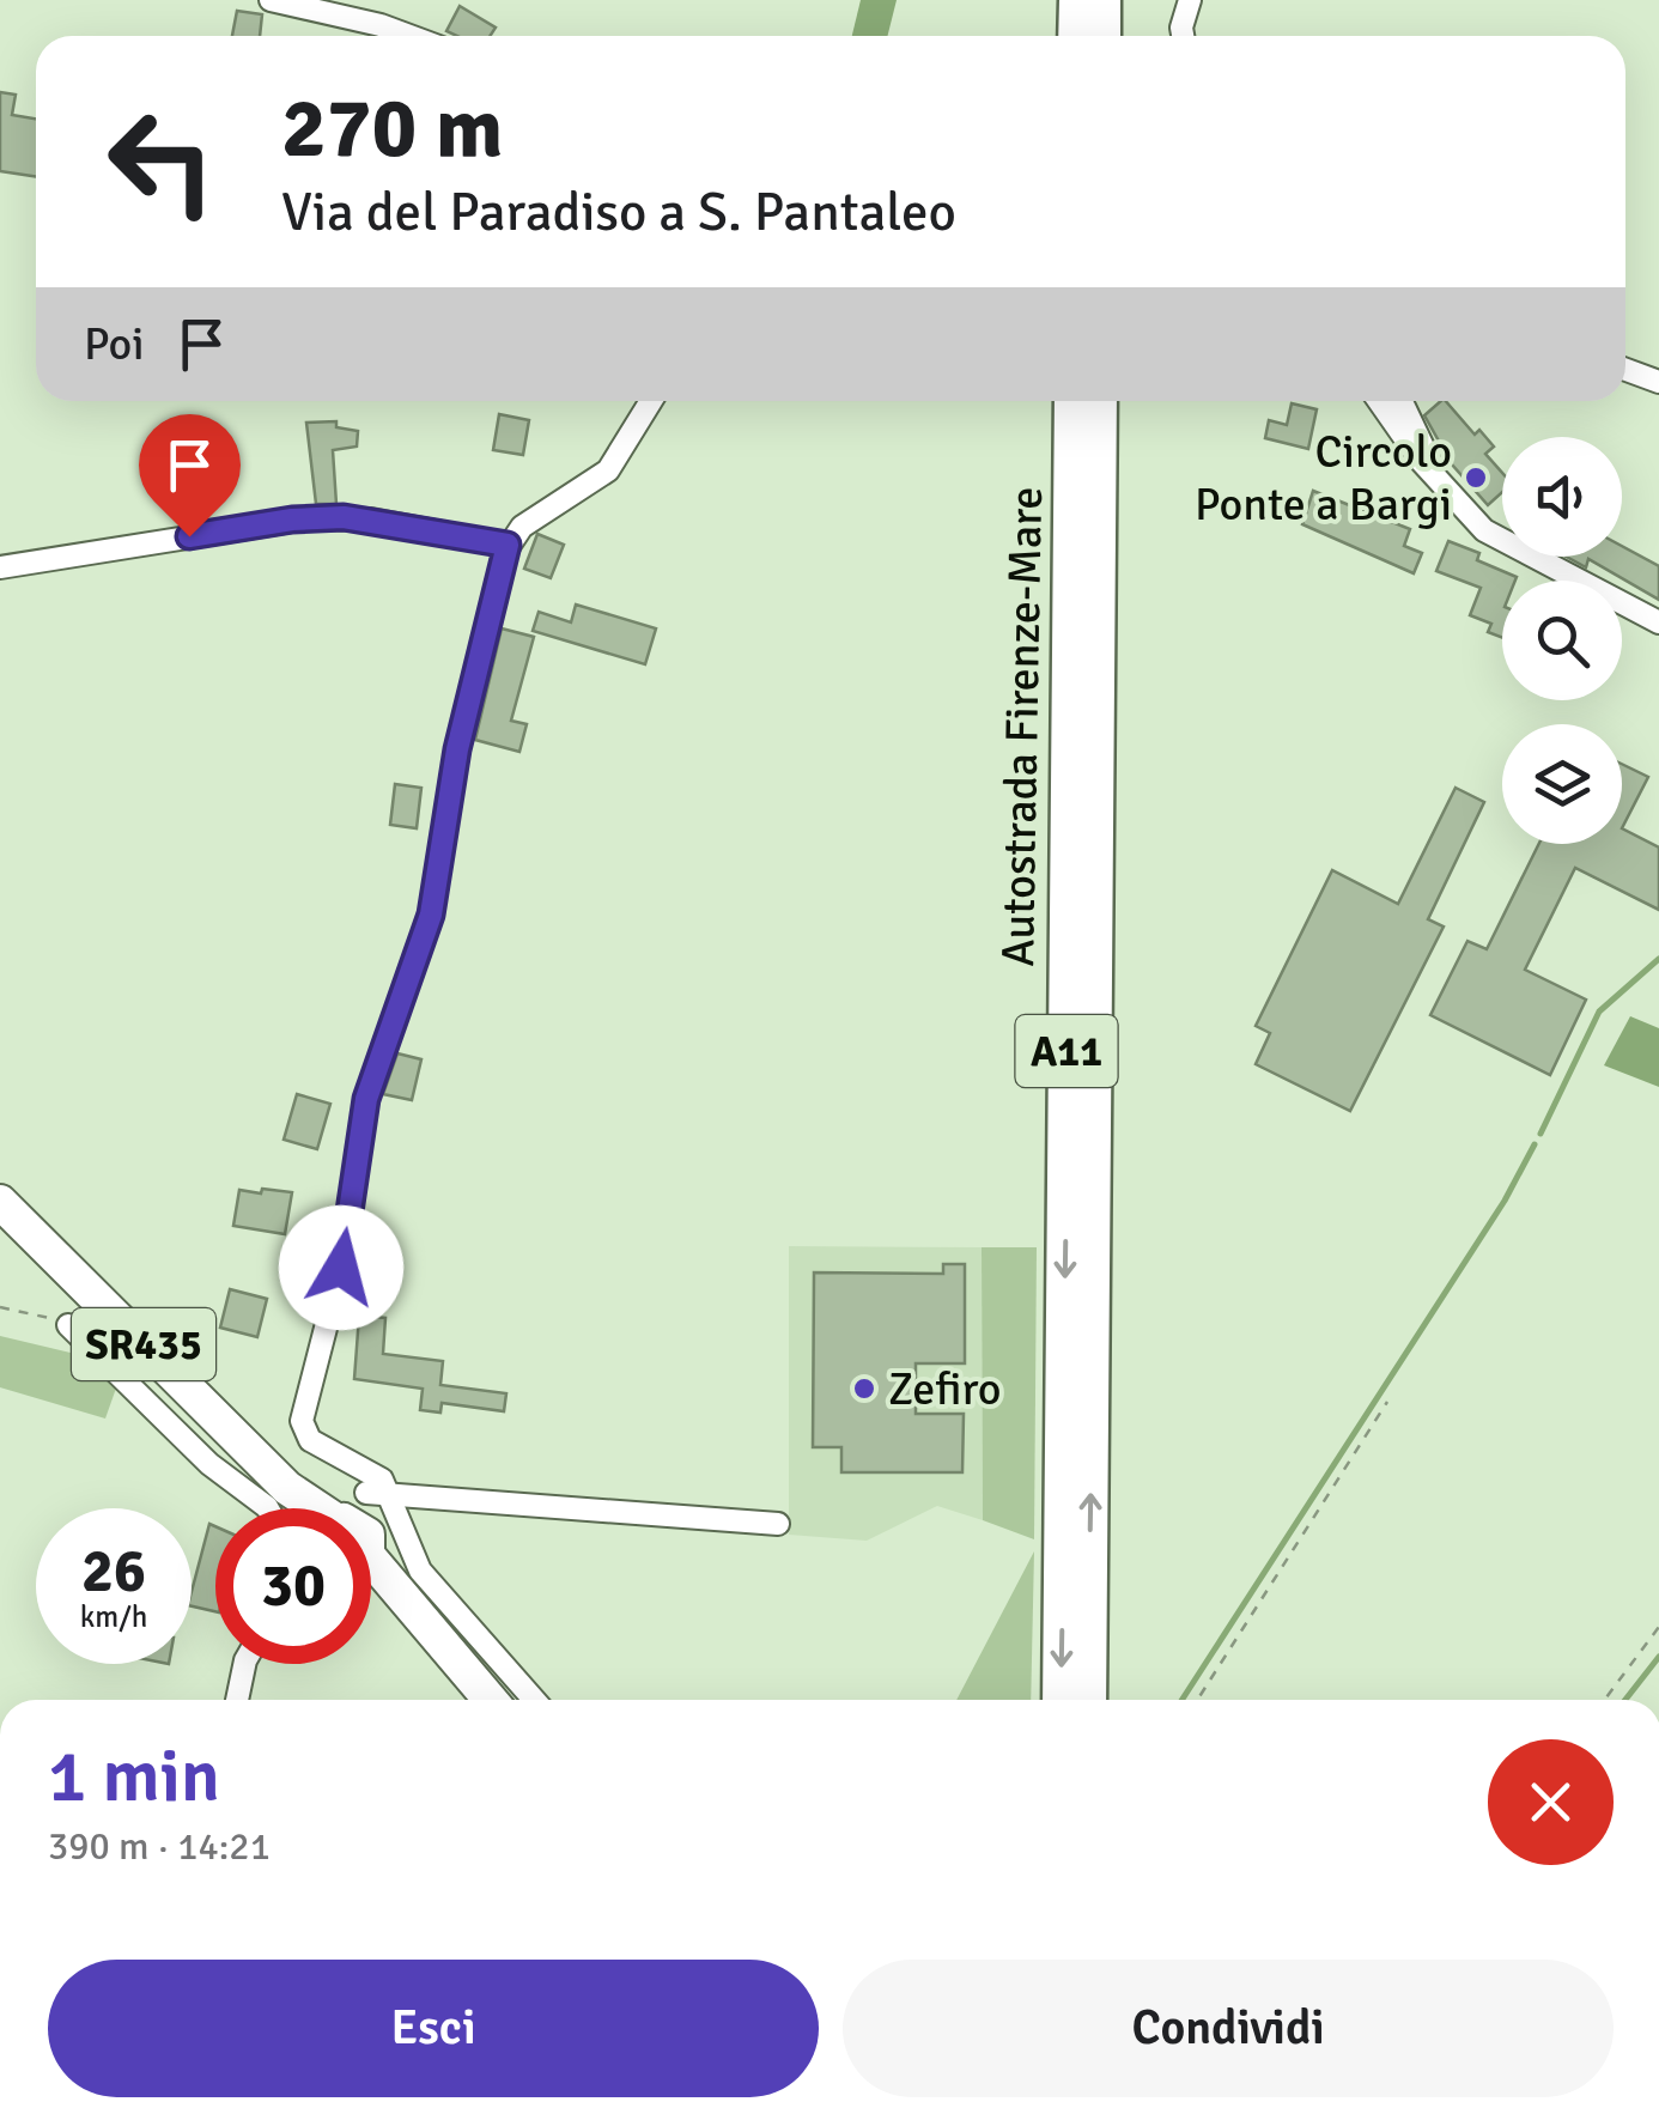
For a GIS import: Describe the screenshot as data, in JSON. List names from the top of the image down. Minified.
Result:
{"streets":{"highway":["Autostrada Firenze-Mare","A11"],"main road":["SR435"]},"places":["Circolo Ponte a Bargi","Zefiro"],"page":{"turn":["270 m","Via del Paradiso a S. Pantaleo"],"then":"Poi","speed":"26 km/h","limit":"30","heading":["1 min","390 m · 14:21"],"buttons":["Esci","Condividi"]}}
